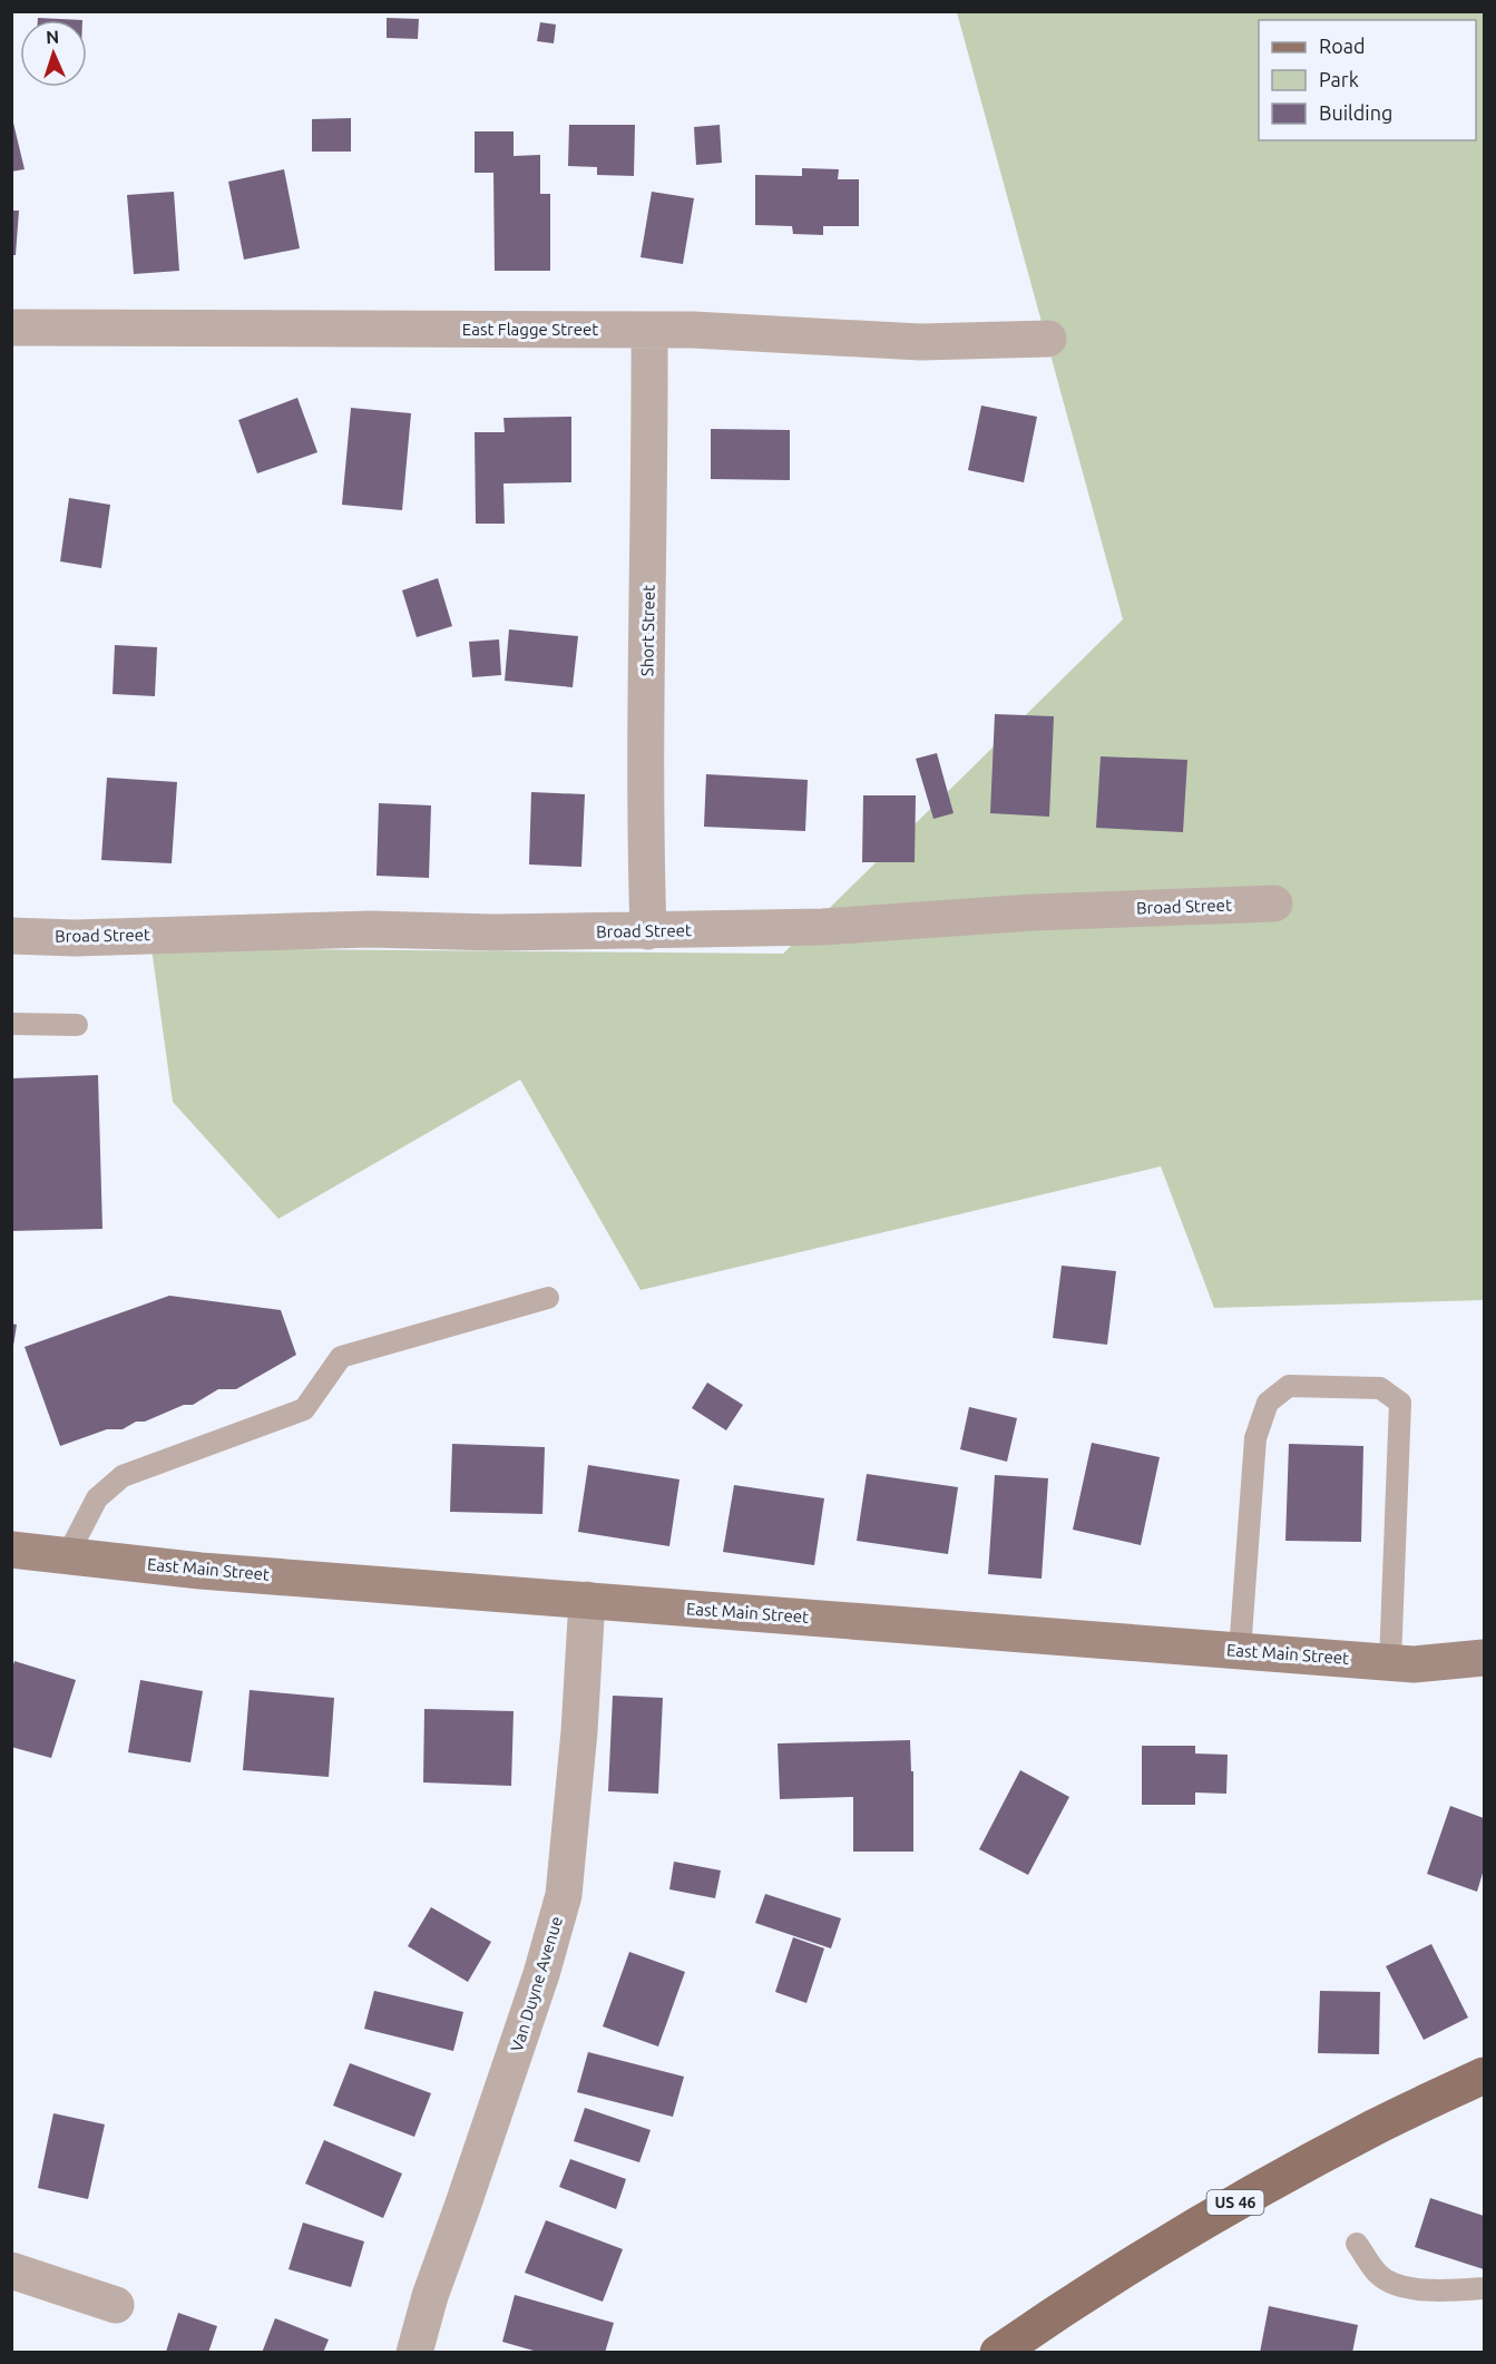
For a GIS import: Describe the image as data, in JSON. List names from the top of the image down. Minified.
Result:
{"streets":{"main road":["US 46"],"street":["East Flagge Street","Short Street","Broad Street","East Main Street","Van Duyne Avenue"]},"crossings":[["East Flagge Street","Short Street"],["Short Street","Broad Street"],["East Main Street","Van Duyne Avenue"]],"legend":["Road","Park","Building"],"north":"top"}
